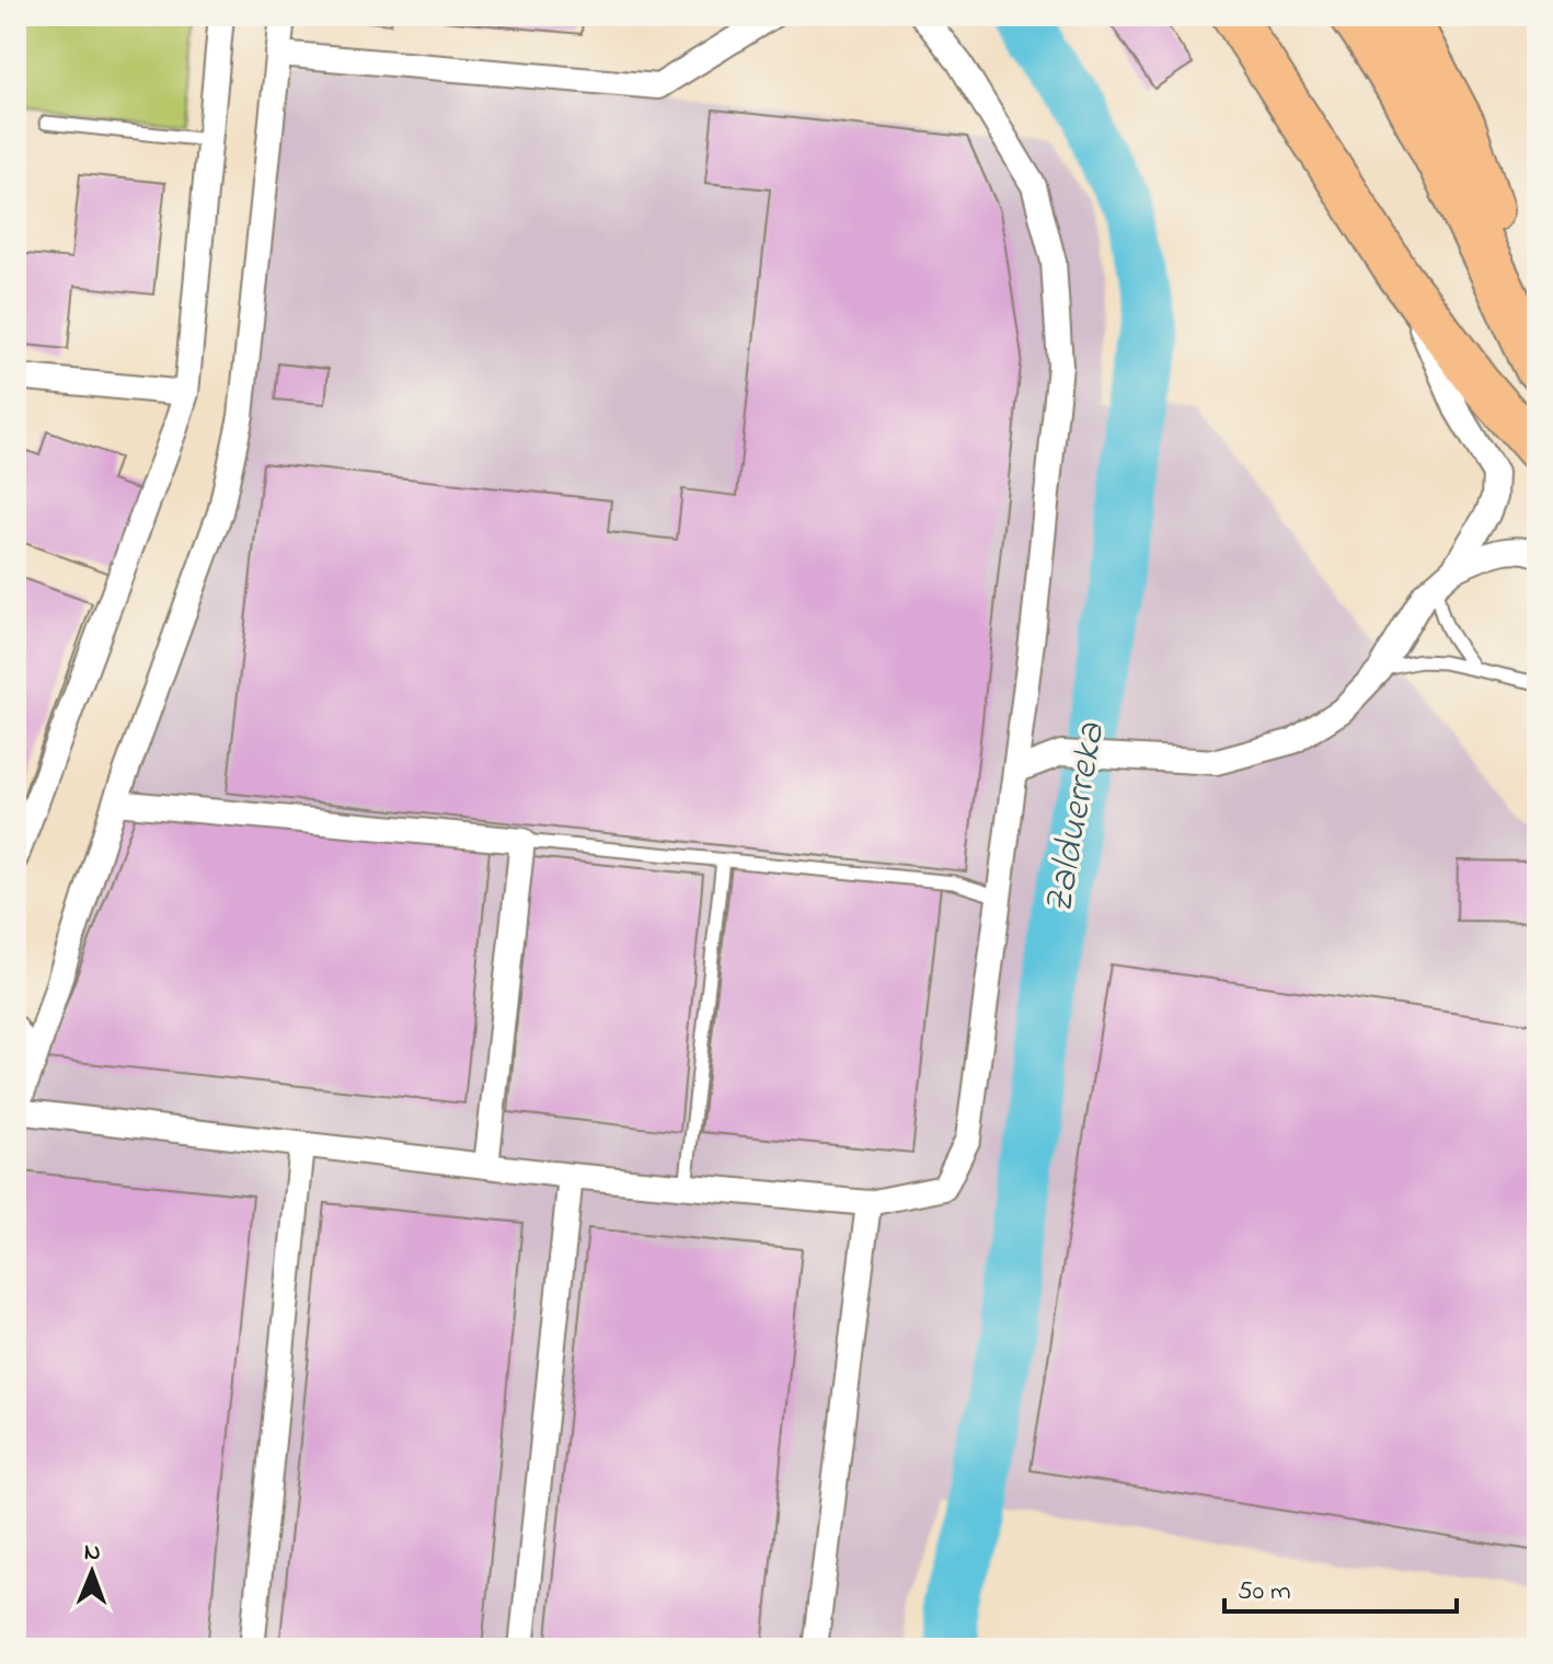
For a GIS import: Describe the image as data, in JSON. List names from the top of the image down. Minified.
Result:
{"water":["Zalduerreka"],"scale_bar":"50 m","north":"top"}
